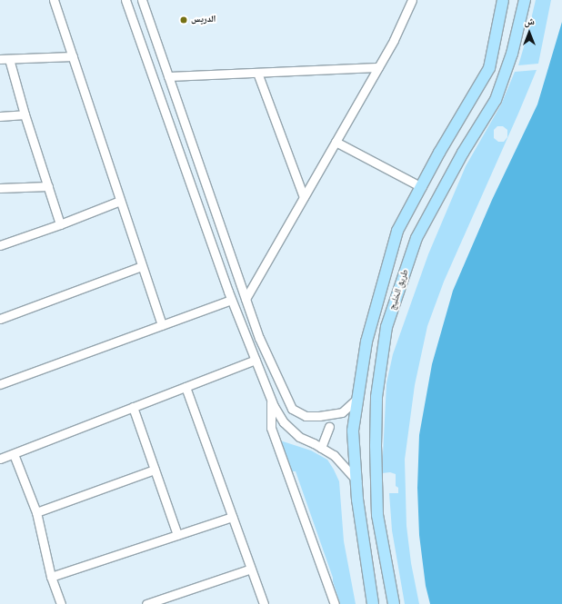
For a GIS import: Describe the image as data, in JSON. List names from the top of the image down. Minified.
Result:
{"streets":{"main road":["طريق الخليج"]},"places":["الدريس"],"north":"top"}
